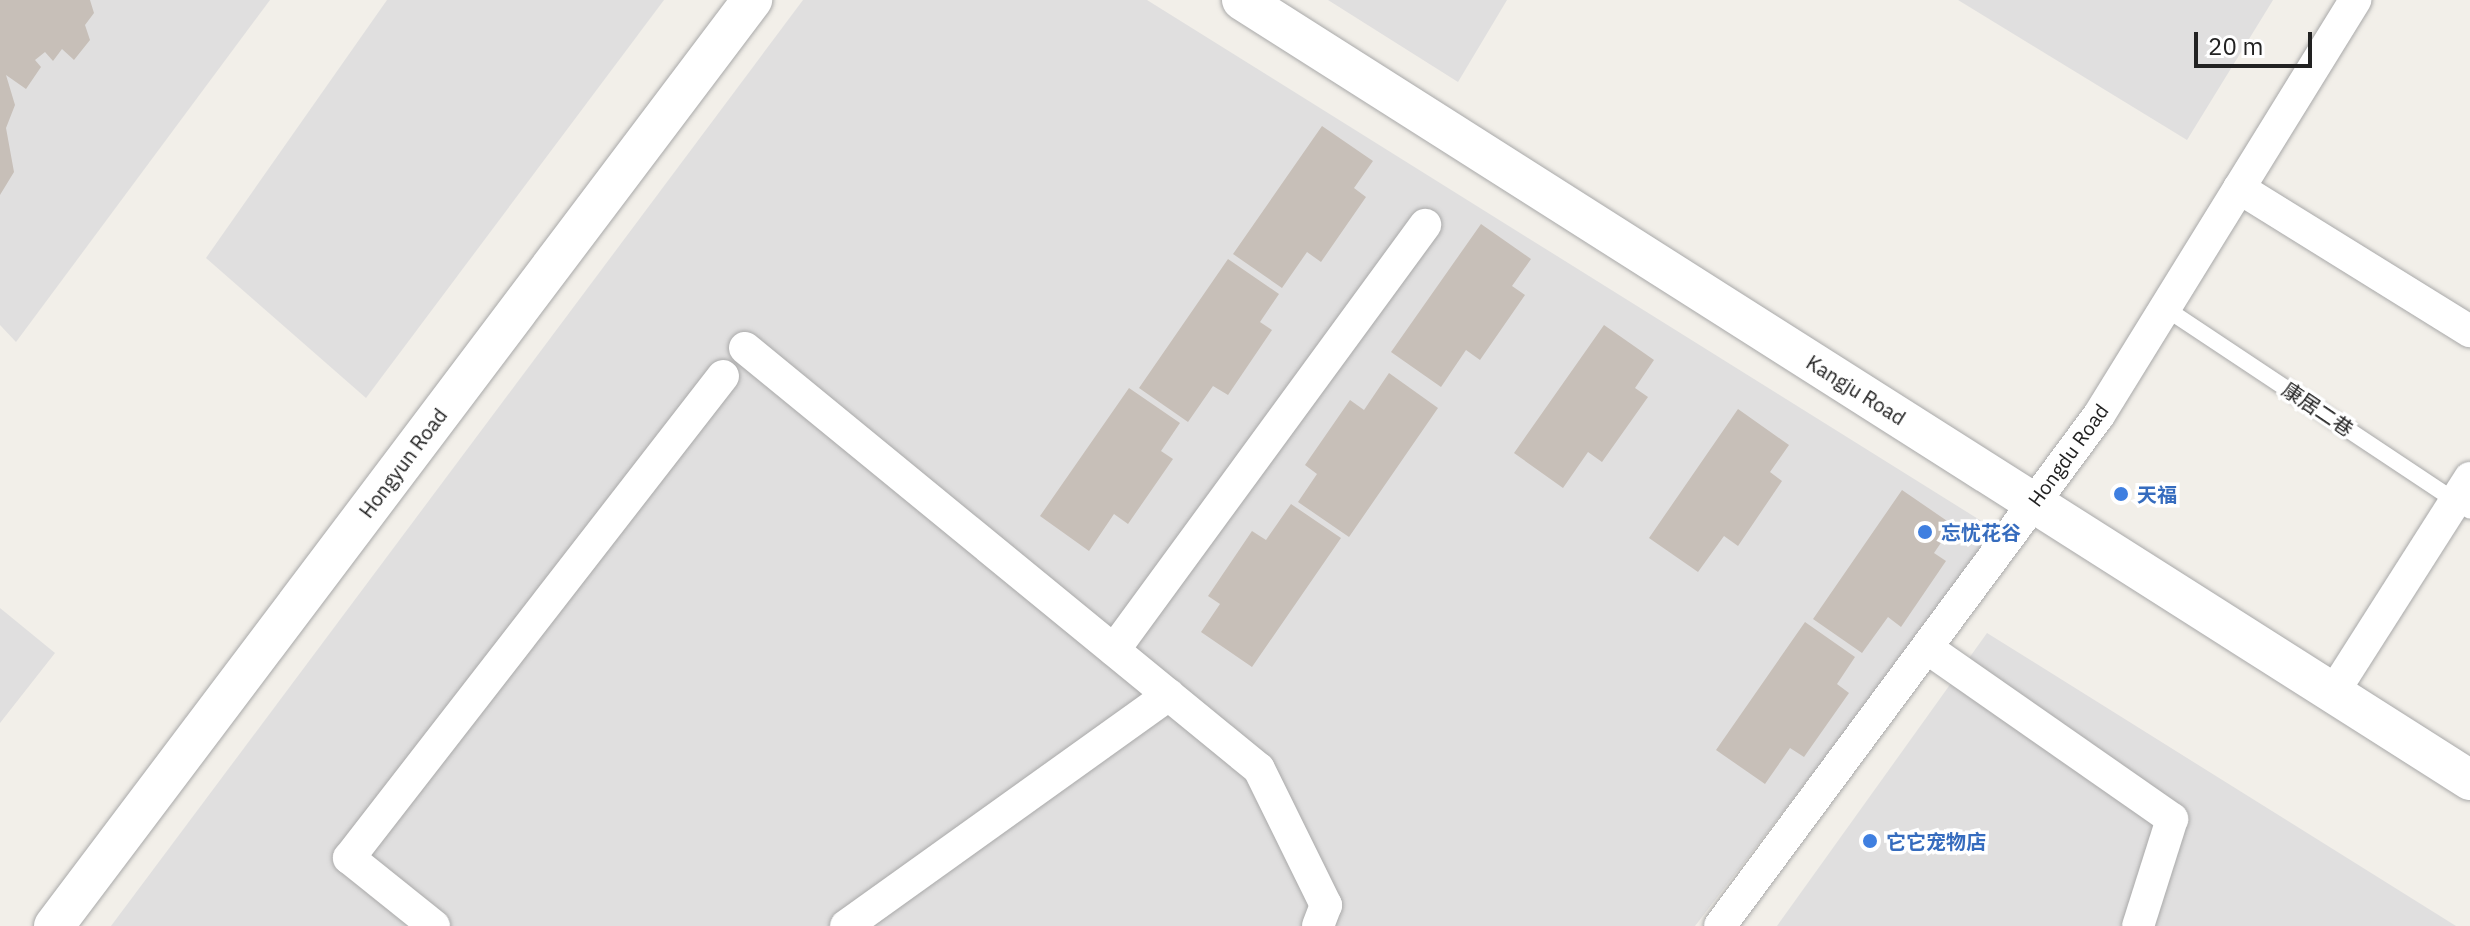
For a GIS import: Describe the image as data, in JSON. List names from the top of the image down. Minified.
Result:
{"streets":{"street":["Kangju Road","Hongdu Road","Hongyun Road"],"lane":["康居二巷"]},"crossings":[["Kangju Road","Hongdu Road"],["康居二巷","Hongdu Road"]],"places":["天福","忘忧花谷","它它宠物店"],"scale_bar":"20 m"}
